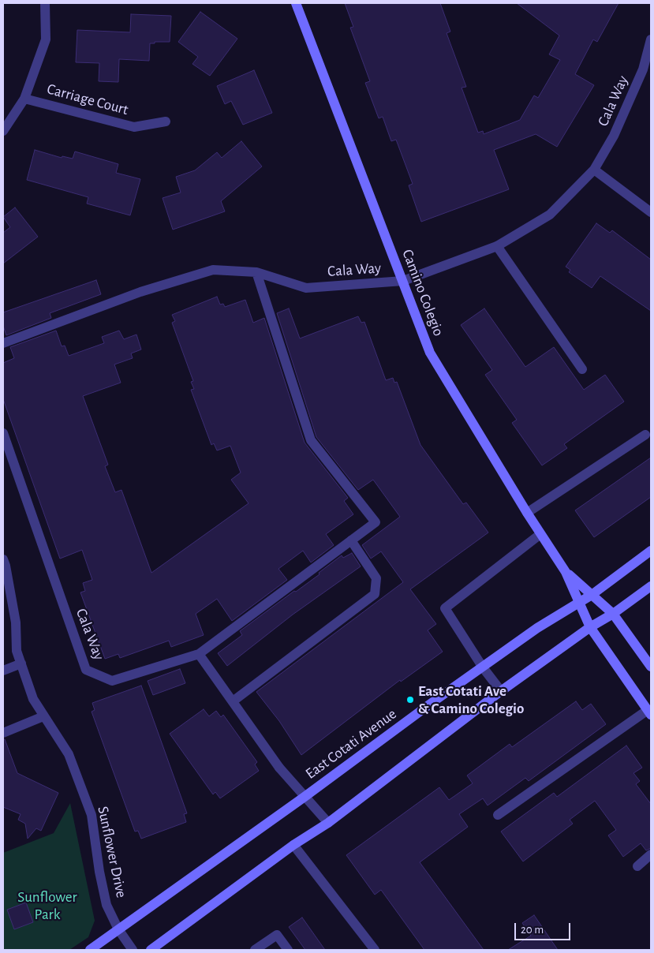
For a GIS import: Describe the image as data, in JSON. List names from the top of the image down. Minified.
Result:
{"streets":{"main road":["Camino Colegio","East Cotati Avenue"],"street":["Carriage Court","Cala Way","Sunflower Drive"]},"crossings":[["Cala Way","Camino Colegio"],["Camino Colegio","East Cotati Avenue"],["East Cotati Avenue","Sunflower Drive"]],"parks":["Sunflower Park"],"places":["East Cotati Ave & Camino Colegio"],"scale_bar":"20 m"}
